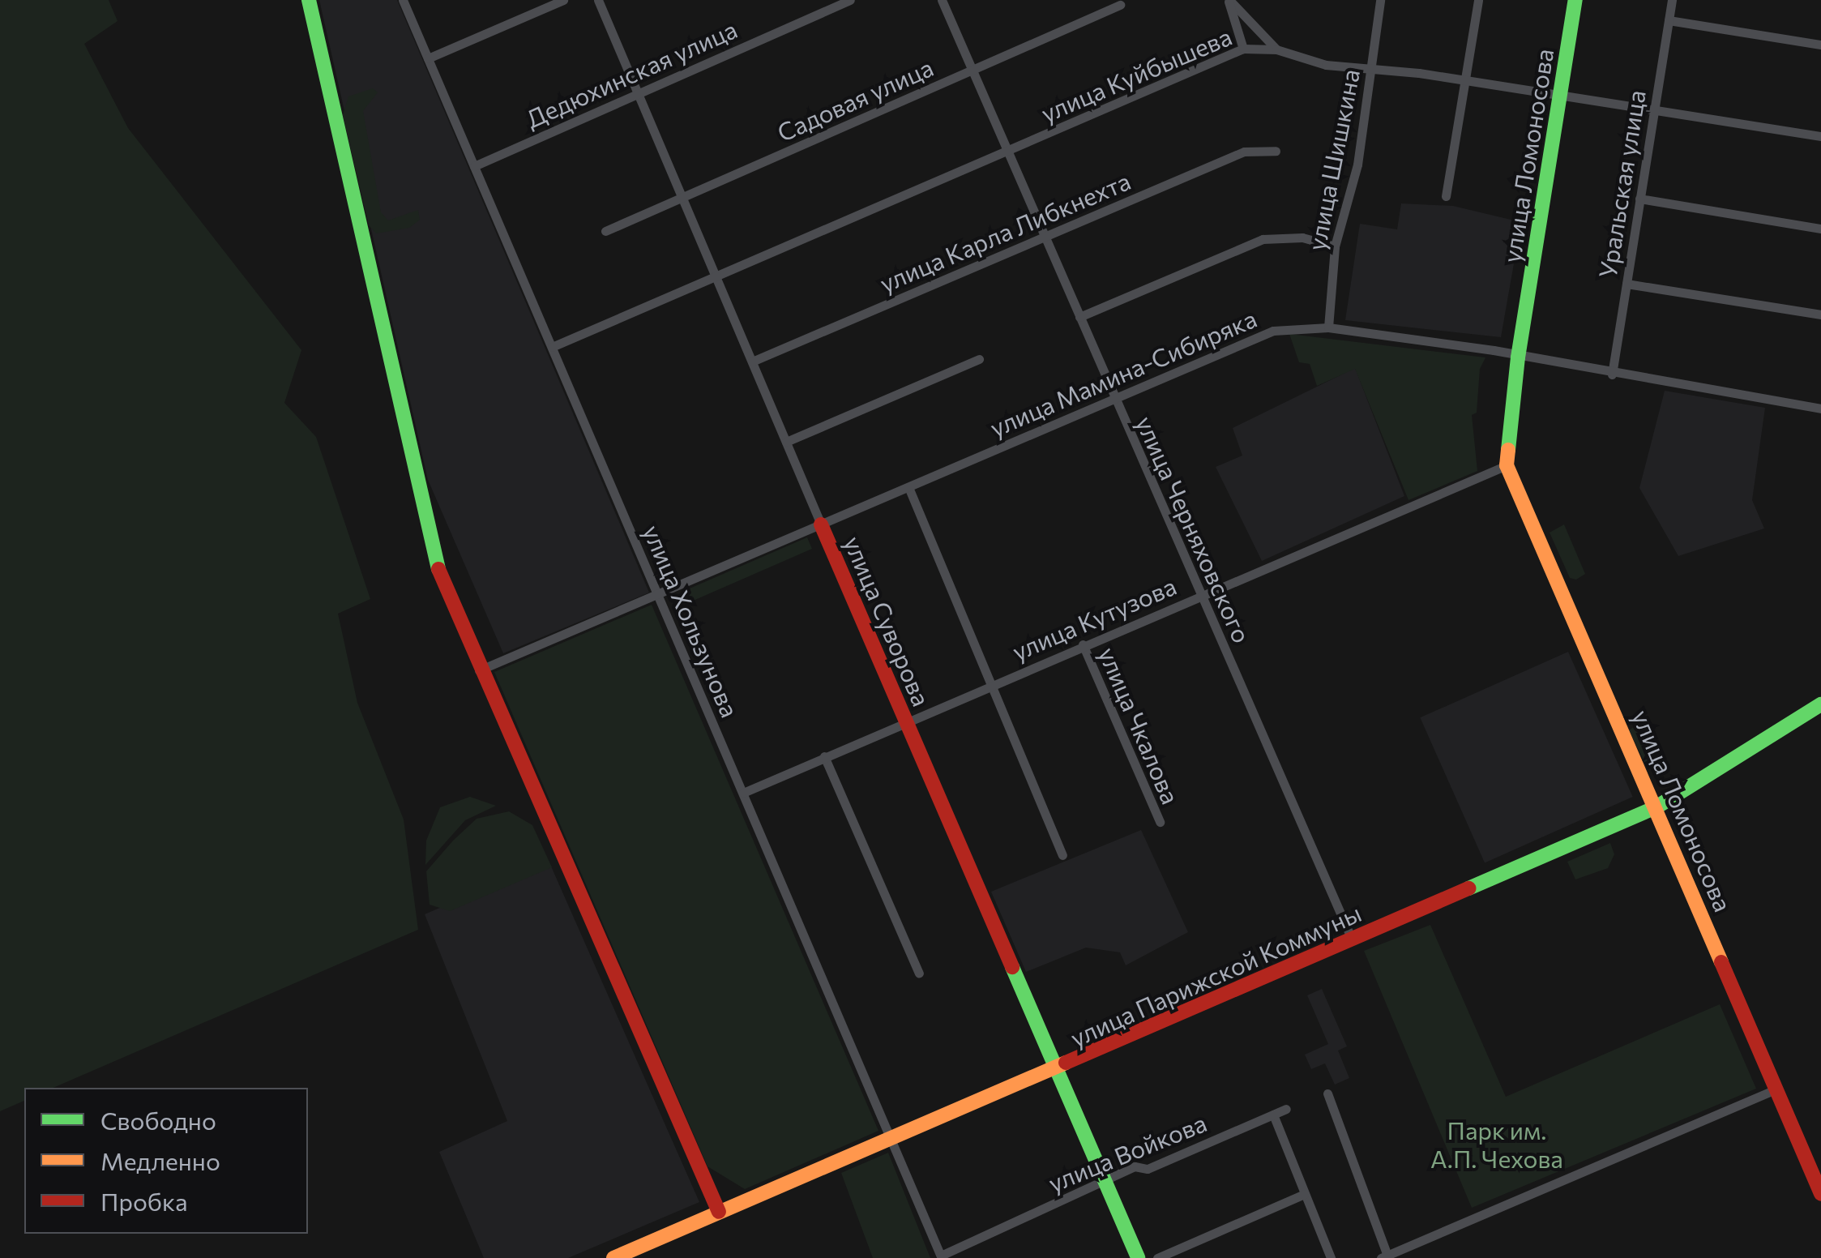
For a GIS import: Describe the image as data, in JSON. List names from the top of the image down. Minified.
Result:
{"streets":{"main road":["улица Ломоносова","улица Суворова","улица Парижской Коммуны"],"street":["Дедюхинская улица","улица Куйбышева","Садовая улица","улица Шишкина","Уральская улица","улица Карла Либкнехта","улица Мамина-Сибиряка","улица Черняховского","улица Кутузова","улица Хользунова","улица Чкалова","улица Войкова"]},"crossings":[["Дедюхинская улица","улица Хользунова"],["Дедюхинская улица","улица Суворова"],["улица Куйбышева","улица Ломоносова"],["улица Куйбышева","улица Шишкина"],["улица Куйбышева","Уральская улица"],["улица Куйбышева","улица Черняховского"],["улица Куйбышева","улица Хользунова"],["улица Куйбышева","улица Суворова"],["Садовая улица","улица Черняховского"],["Садовая улица","улица Суворова"],["улица Ломоносова","улица Мамина-Сибиряка"],["улица Ломоносова","улица Кутузова"],["улица Ломоносова","улица Парижской Коммуны"],["улица Шишкина","улица Мамина-Сибиряка"],["Уральская улица","улица Мамина-Сибиряка"],["улица Карла Либкнехта","улица Черняховского"],["улица Карла Либкнехта","улица Суворова"],["улица Мамина-Сибиряка","улица Черняховского"],["улица Мамина-Сибиряка","улица Хользунова"],["улица Мамина-Сибиряка","улица Суворова"],["улица Черняховского","улица Кутузова"],["улица Черняховского","улица Парижской Коммуны"],["улица Кутузова","улица Хользунова"],["улица Кутузова","улица Суворова"],["улица Кутузова","улица Чкалова"],["улица Хользунова","улица Парижской Коммуны"],["улица Хользунова","улица Войкова"],["улица Суворова","улица Парижской Коммуны"],["улица Суворова","улица Войкова"]],"parks":["Парк им. А.П. Чехова"],"legend":["Свободно","Медленно","Пробка"]}
